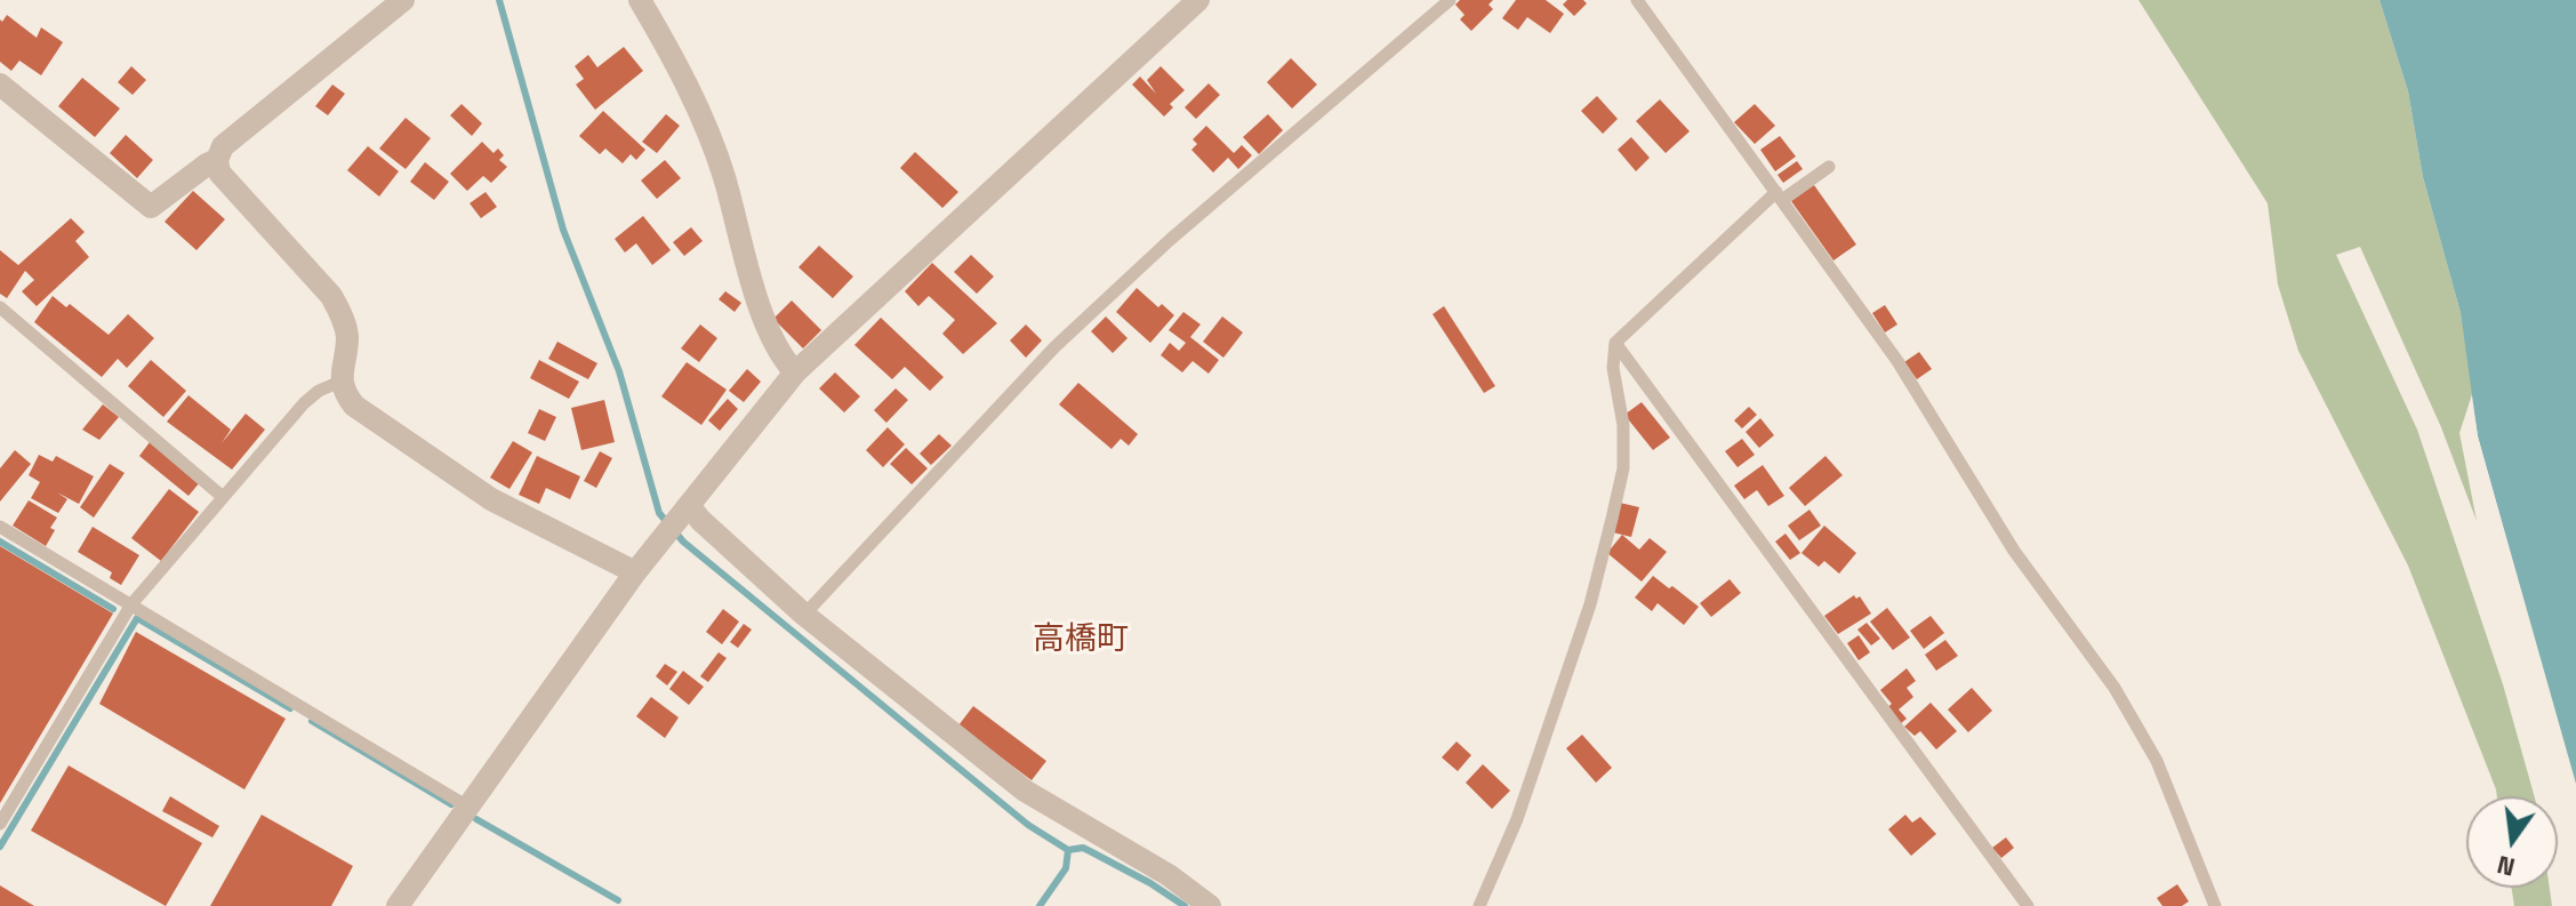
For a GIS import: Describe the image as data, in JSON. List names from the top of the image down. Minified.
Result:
{"districts":["高橋町"],"north":"bottom"}
